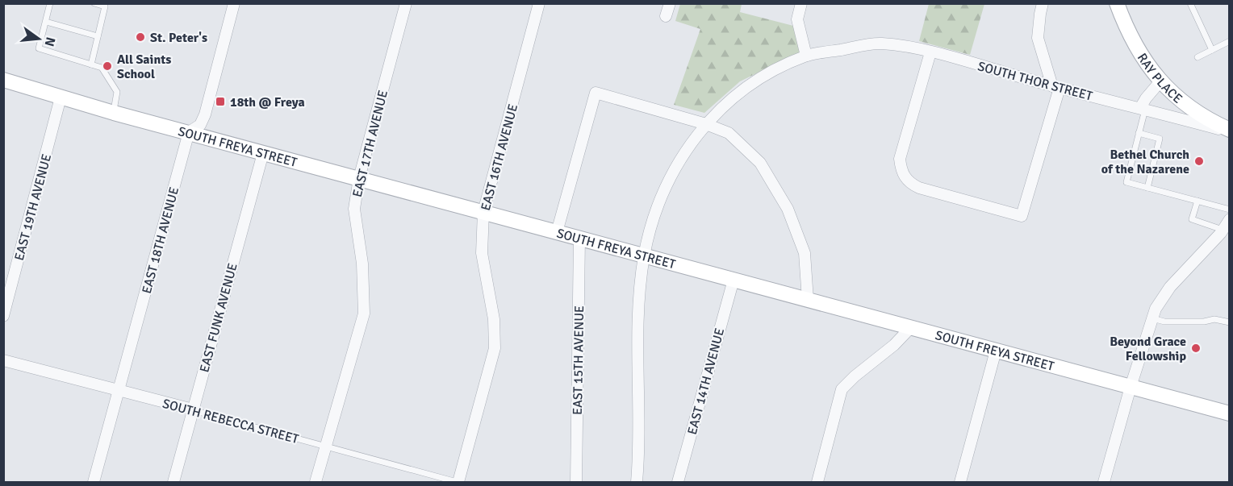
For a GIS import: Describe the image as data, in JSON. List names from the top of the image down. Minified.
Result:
{"streets":{"main road":["RAY PLACE","SOUTH FREYA STREET"],"street":["SOUTH THOR STREET","EAST 17TH AVENUE","EAST 16TH AVENUE","EAST 19TH AVENUE","EAST 18TH AVENUE","EAST FUNK AVENUE","EAST 15TH AVENUE","EAST 14TH AVENUE","SOUTH REBECCA STREET"]},"crossings":[["RAY PLACE","SOUTH THOR STREET"],["SOUTH THOR STREET","SOUTH FREYA STREET"],["EAST 17TH AVENUE","SOUTH FREYA STREET"],["EAST 17TH AVENUE","SOUTH REBECCA STREET"],["SOUTH FREYA STREET","EAST 16TH AVENUE"],["SOUTH FREYA STREET","EAST 19TH AVENUE"],["SOUTH FREYA STREET","EAST 18TH AVENUE"],["SOUTH FREYA STREET","EAST FUNK AVENUE"],["SOUTH FREYA STREET","EAST 15TH AVENUE"],["SOUTH FREYA STREET","EAST 14TH AVENUE"],["EAST 16TH AVENUE","SOUTH REBECCA STREET"],["EAST 18TH AVENUE","SOUTH REBECCA STREET"],["EAST FUNK AVENUE","SOUTH REBECCA STREET"]],"places":{"other":["St. Peter's","All Saints School","Bethel Church of the Nazarene","Beyond Grace Fellowship"],"transit":["18th @ Freya"]},"north":"right"}
